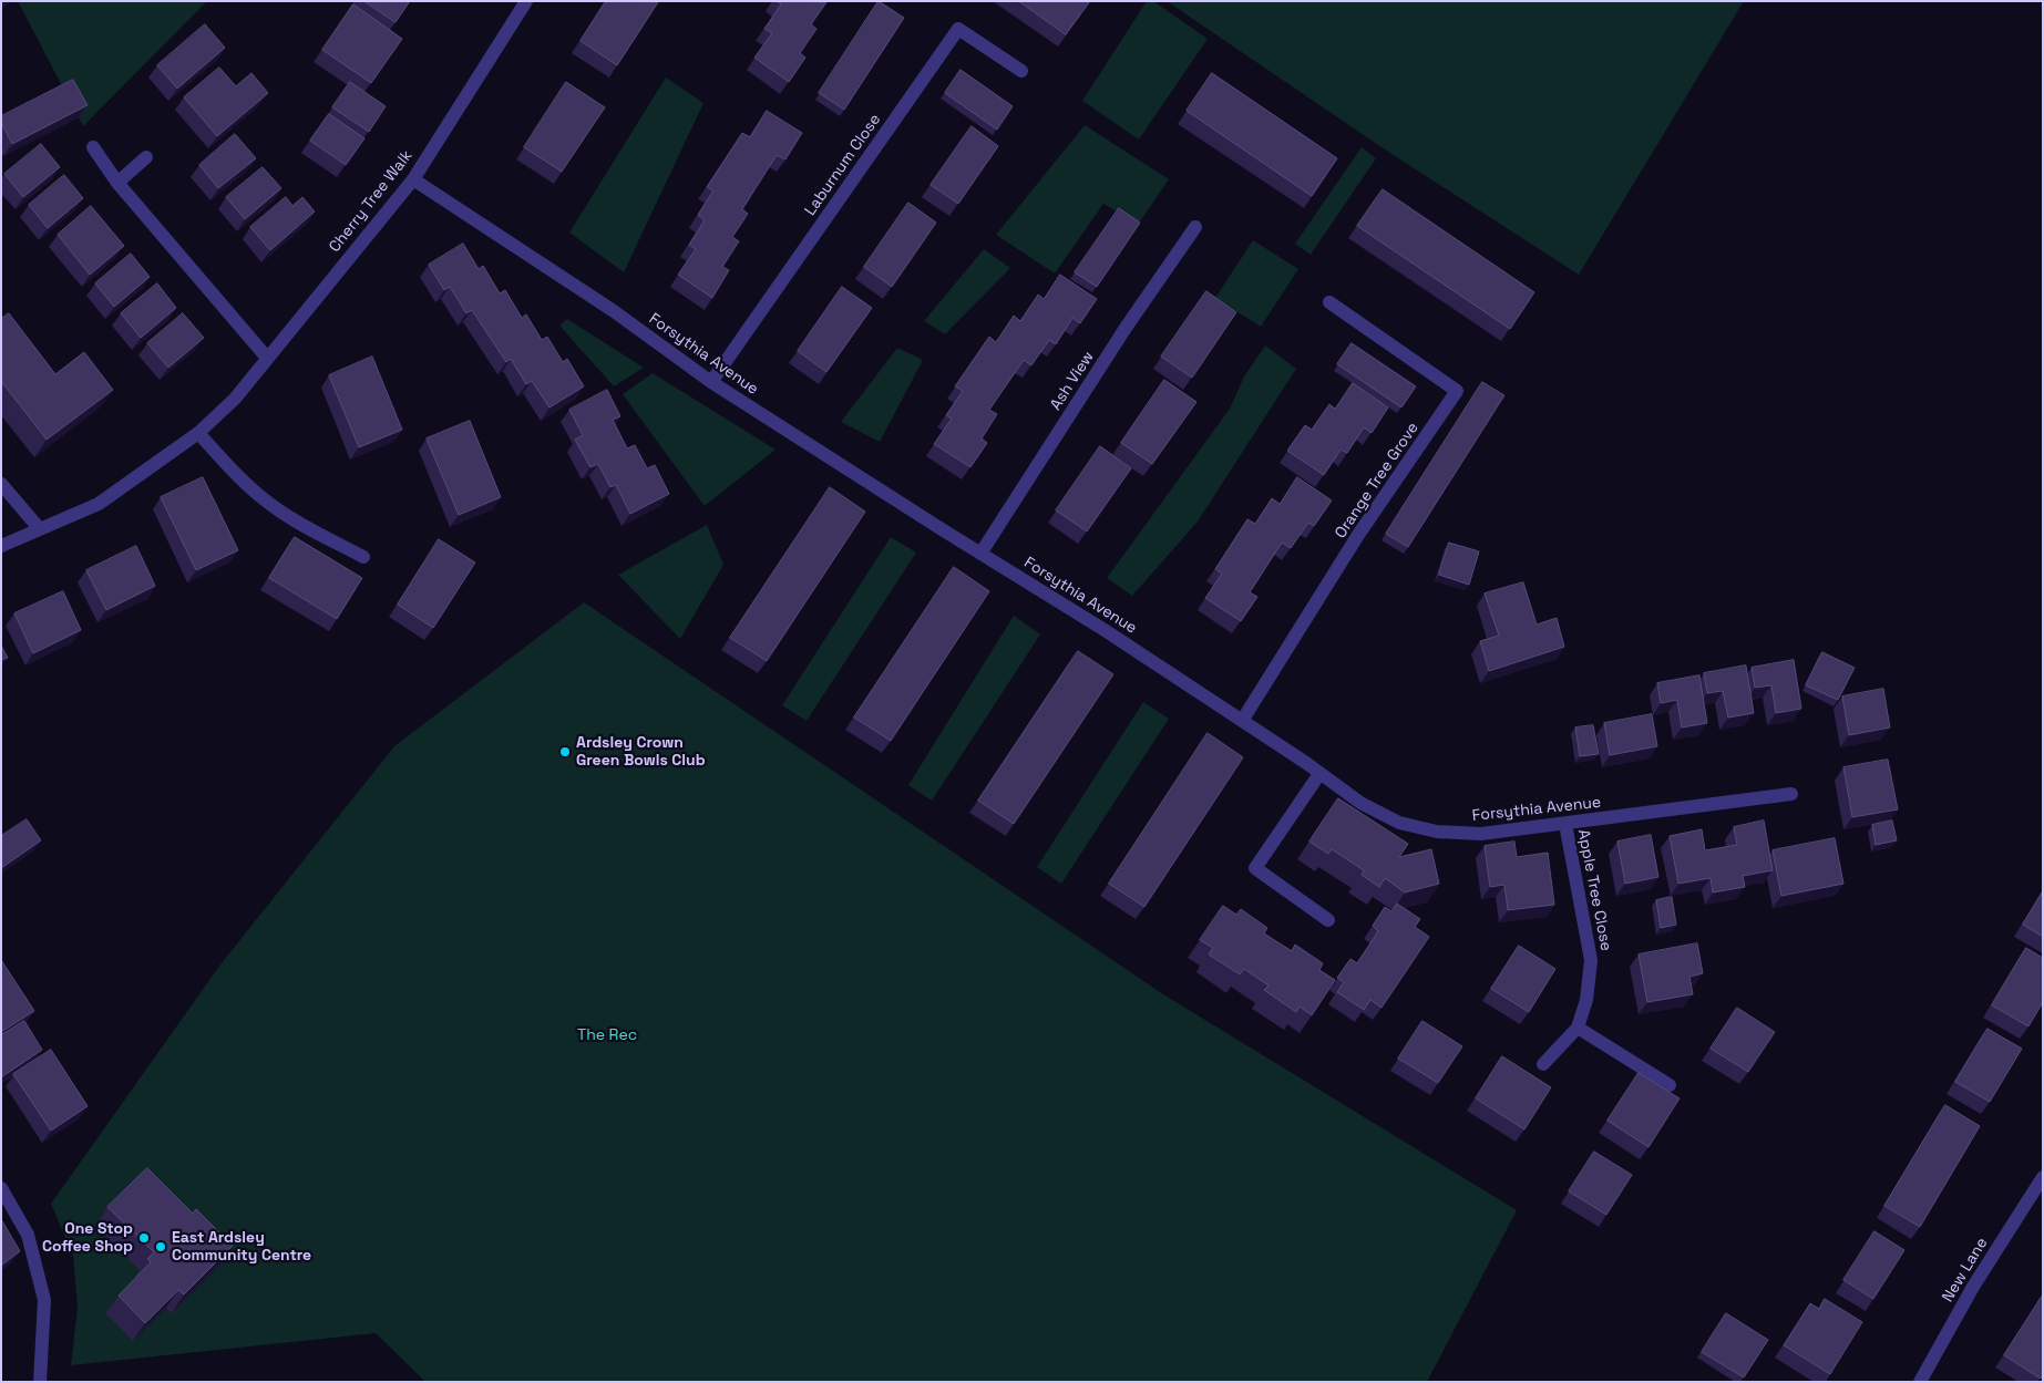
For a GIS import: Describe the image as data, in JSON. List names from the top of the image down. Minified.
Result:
{"streets":{"street":["Laburnum Close","Cherry Tree Walk","Forsythia Avenue","Ash View","Orange Tree Grove","Apple Tree Close","New Lane"]},"crossings":[["Laburnum Close","Forsythia Avenue"],["Cherry Tree Walk","Forsythia Avenue"],["Forsythia Avenue","Ash View"],["Forsythia Avenue","Orange Tree Grove"],["Forsythia Avenue","Apple Tree Close"]],"parks":["The Rec"],"places":["Ardsley Crown Green Bowls Club","One Stop Coffee Shop","East Ardsley Community Centre"]}
